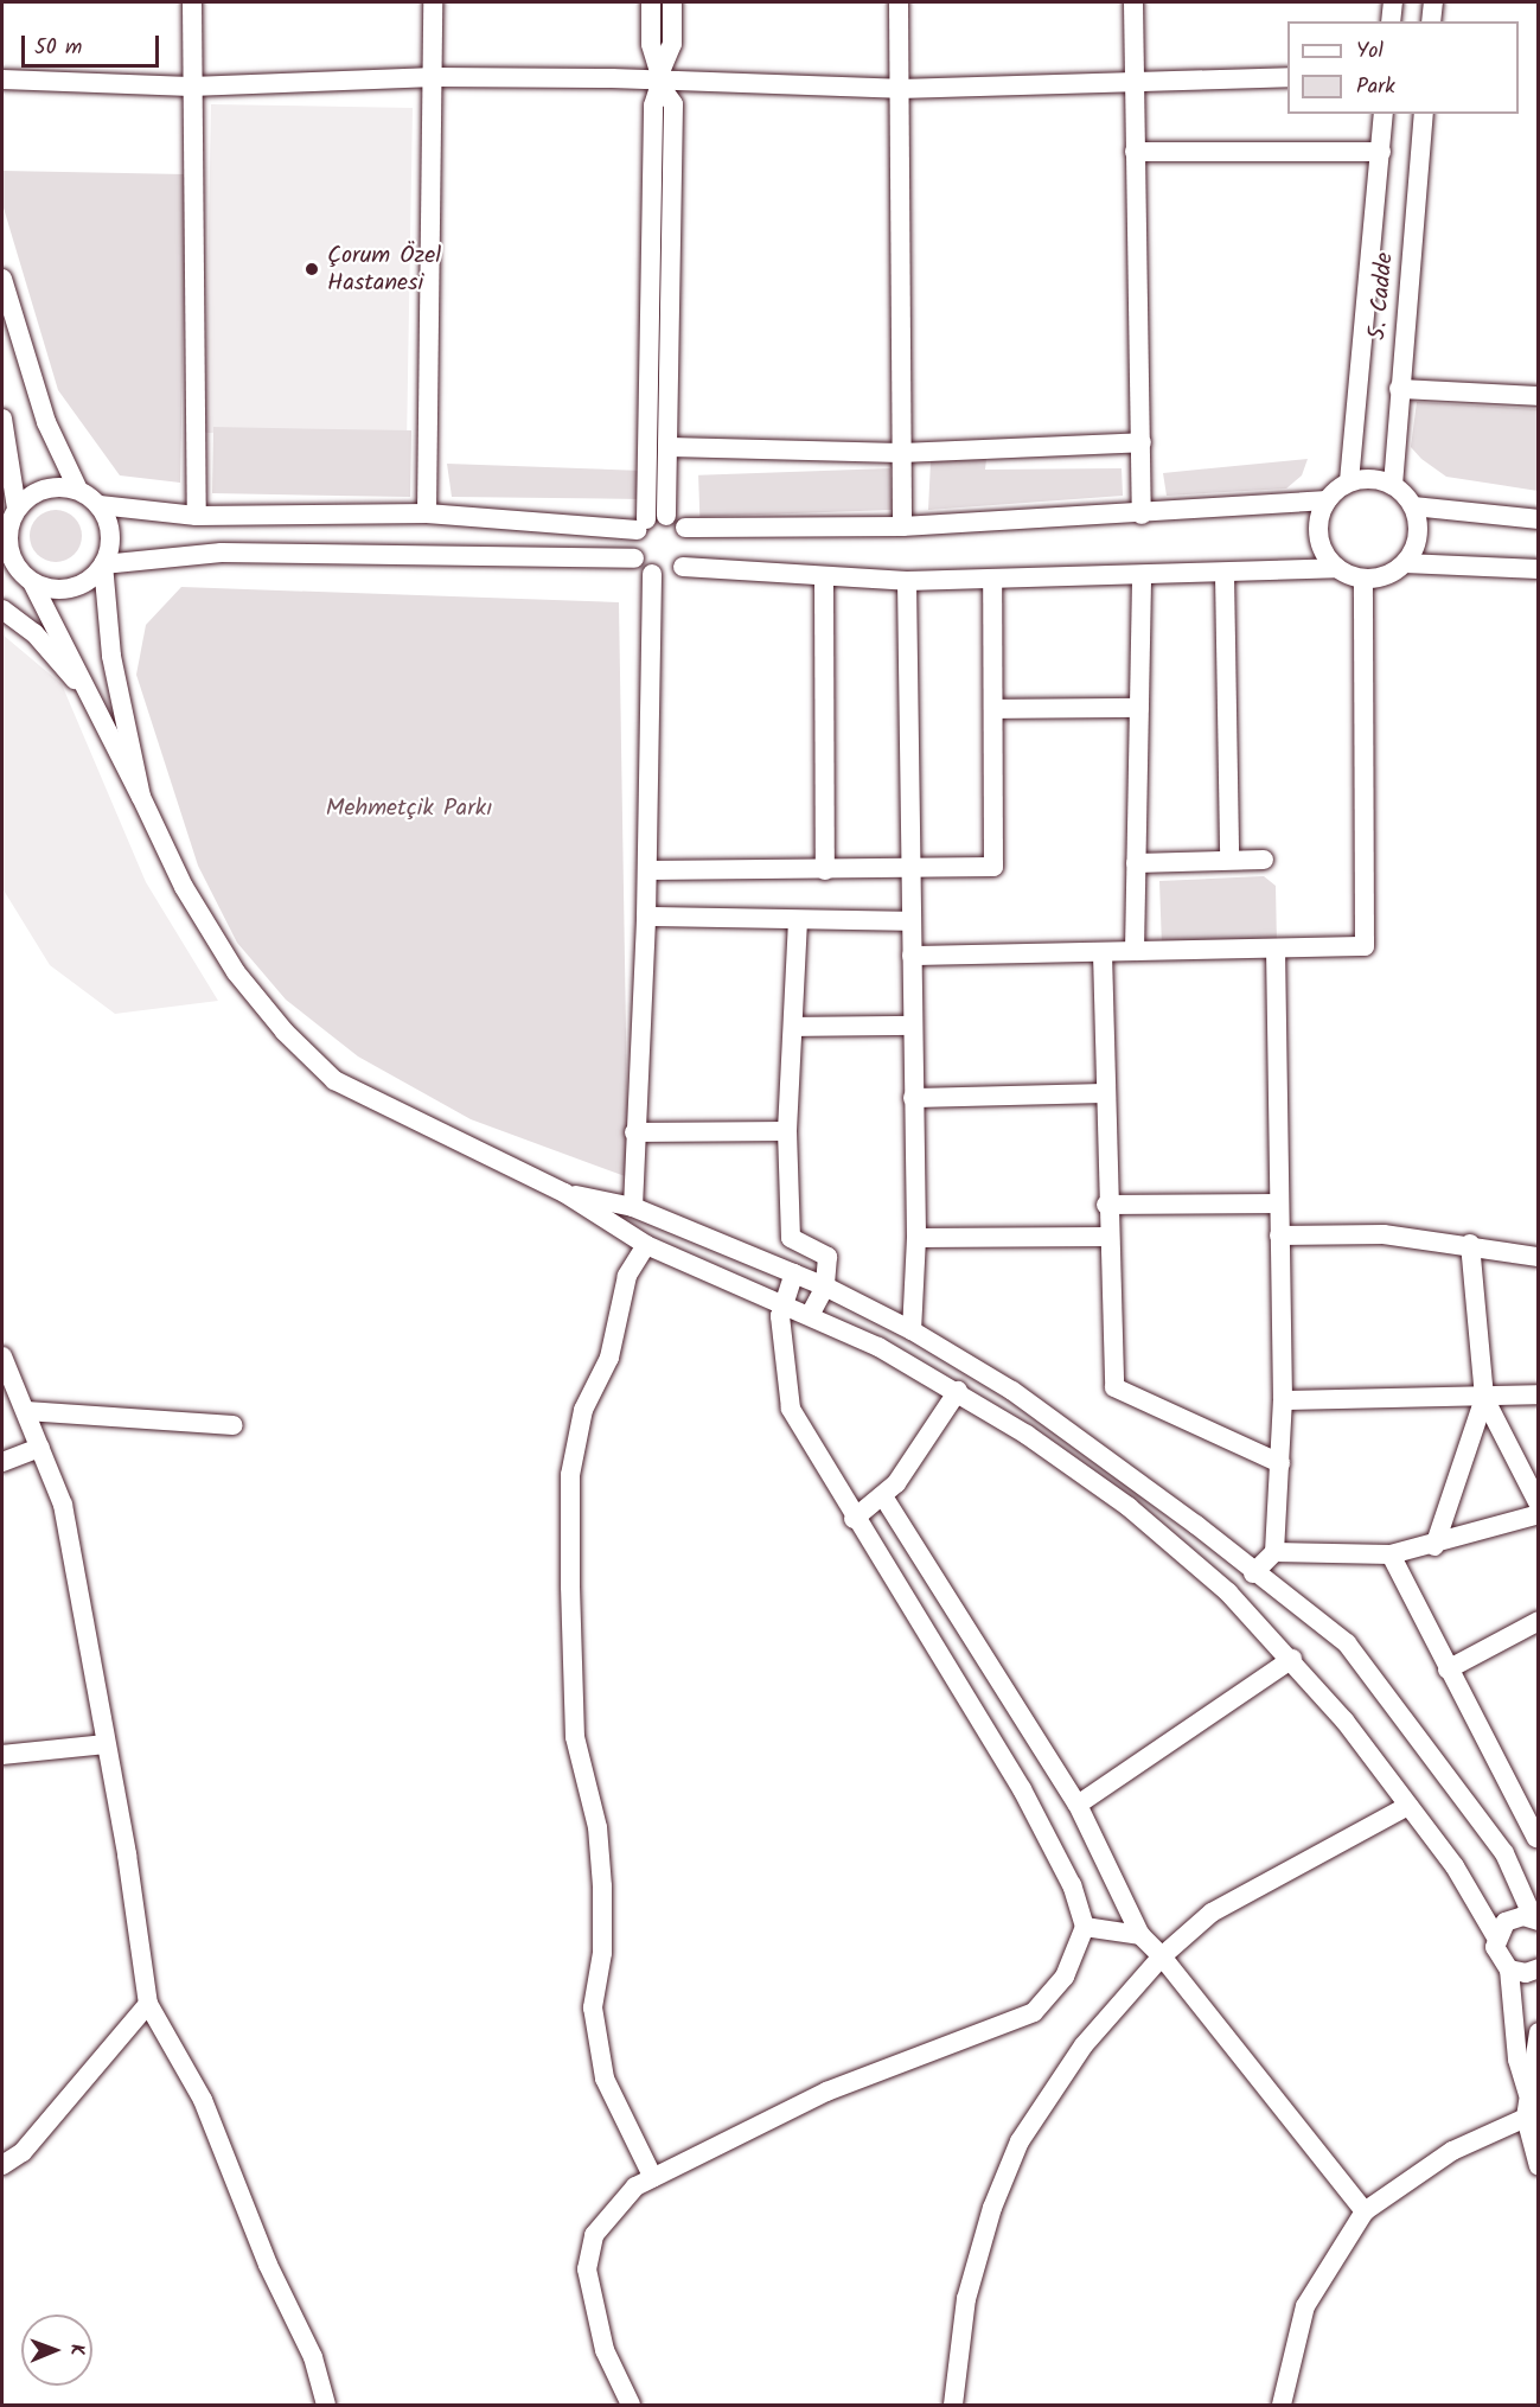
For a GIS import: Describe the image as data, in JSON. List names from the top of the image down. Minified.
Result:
{"streets":{"street":["5. Cadde"]},"parks":["Mehmetçik Parkı"],"places":["Çorum Özel Hastanesi"],"legend":["Yol","Park"],"scale_bar":"50 m","north":"right"}
